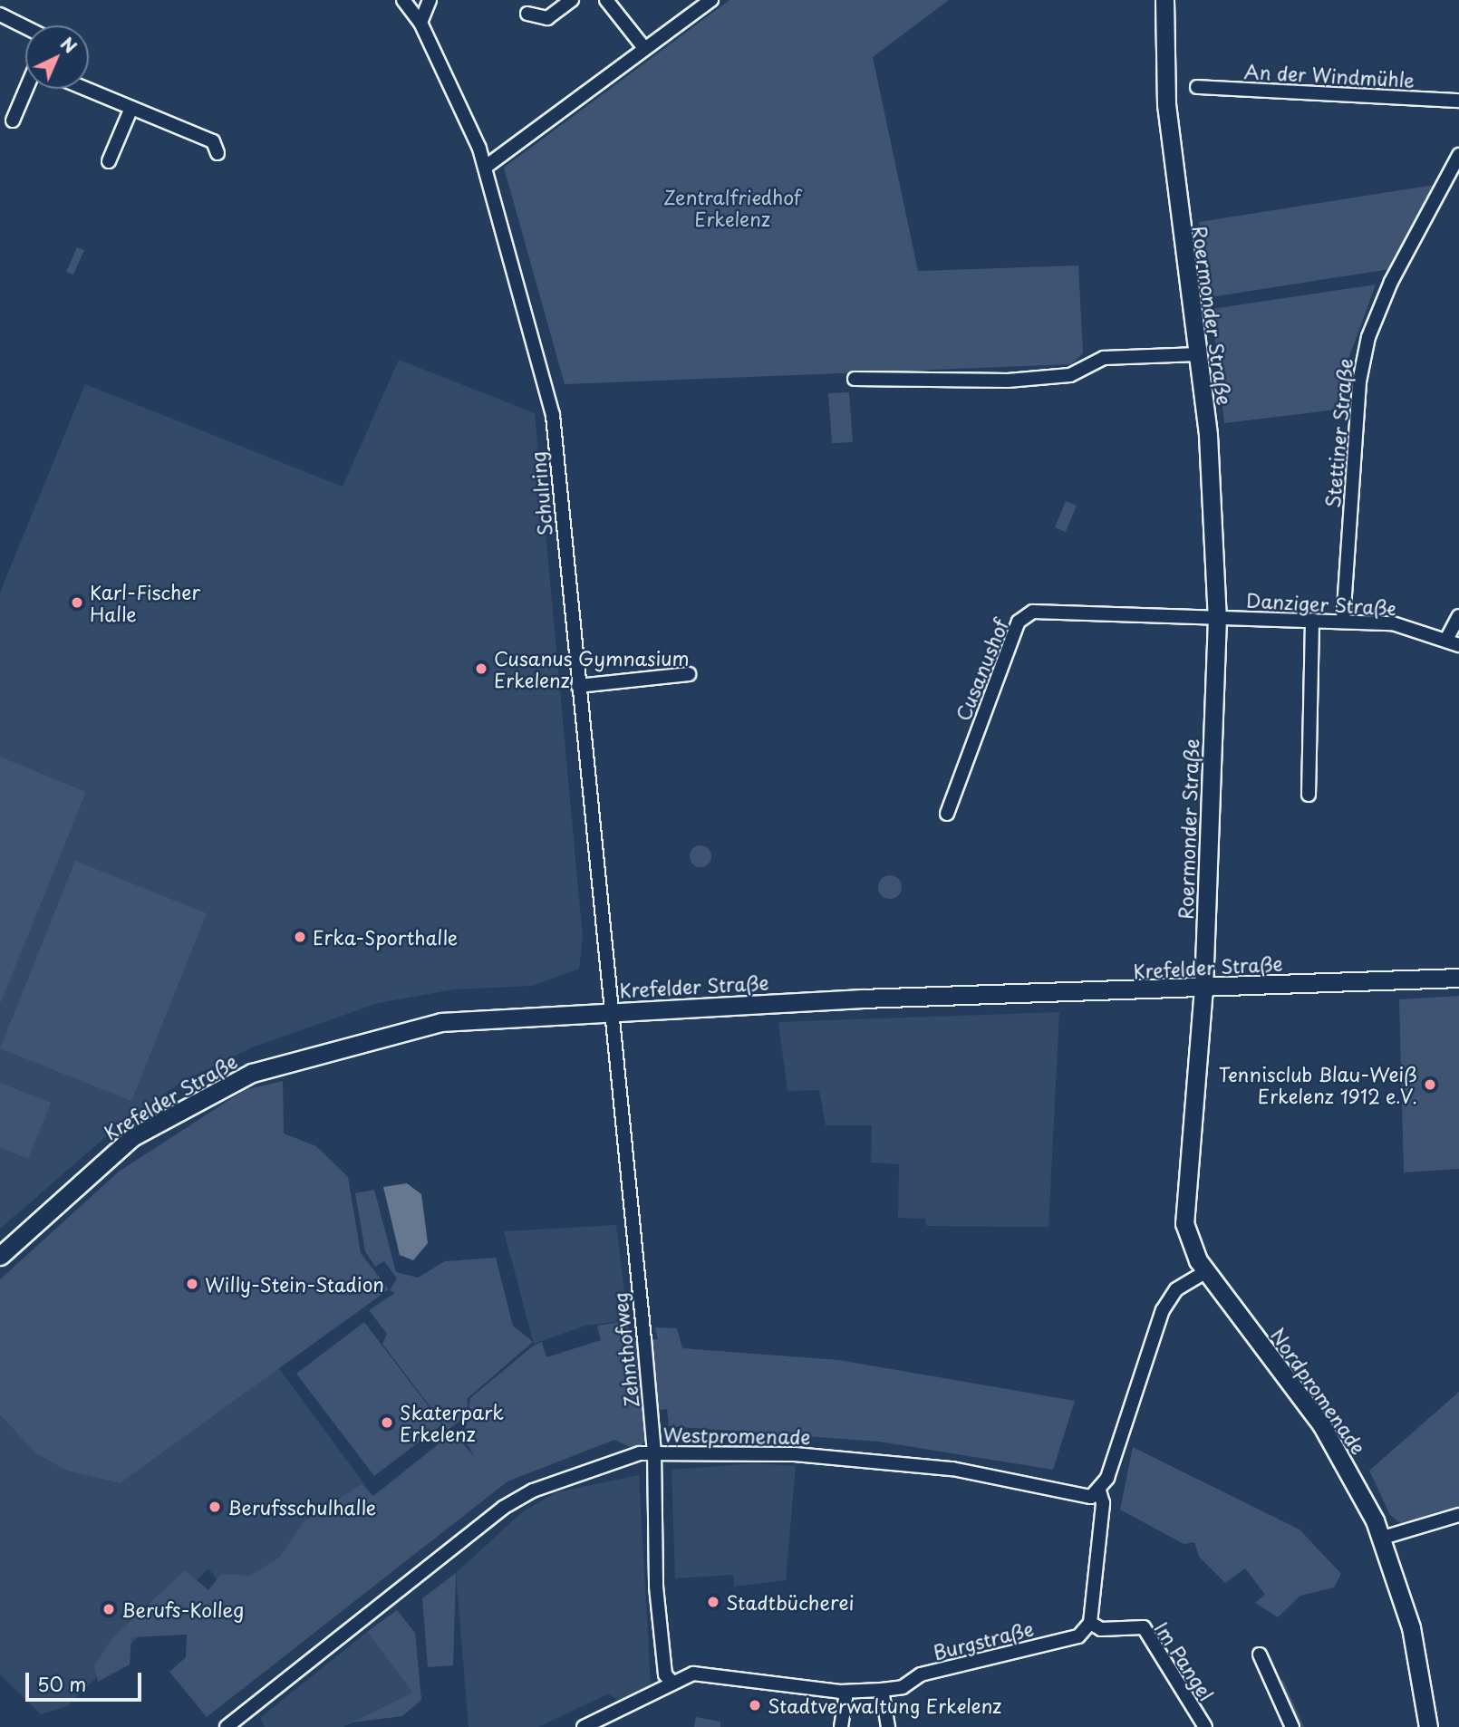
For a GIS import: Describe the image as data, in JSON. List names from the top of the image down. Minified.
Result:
{"streets":{"main road":["Roermonder Straße","Krefelder Straße","Nordpromenade"],"street":["An der Windmühle","Stettiner Straße","Schulring","Danziger Straße","Cusanushof","Zehnthofweg","Westpromenade","Burgstraße","Im Pangel"]},"crossings":[["Roermonder Straße","Danziger Straße"],["Roermonder Straße","Cusanushof"],["Roermonder Straße","Krefelder Straße"],["Roermonder Straße","Nordpromenade"],["Stettiner Straße","Danziger Straße"],["Schulring","Krefelder Straße"],["Schulring","Zehnthofweg"],["Danziger Straße","Cusanushof"],["Krefelder Straße","Zehnthofweg"],["Zehnthofweg","Westpromenade"],["Zehnthofweg","Burgstraße"],["Burgstraße","Im Pangel"]],"parks":["Zentralfriedhof Erkelenz"],"places":["Karl-Fischer Halle","Cusanus Gymnasium Erkelenz","Erka-Sporthalle","Tennisclub Blau-Weiß Erkelenz 1912 e.V.","Willy-Stein-Stadion","Skaterpark Erkelenz","Berufsschulhalle","Stadtbücherei","Berufs-Kolleg","Stadtverwaltung Erkelenz"],"scale_bar":"50 m","north":"top right"}
